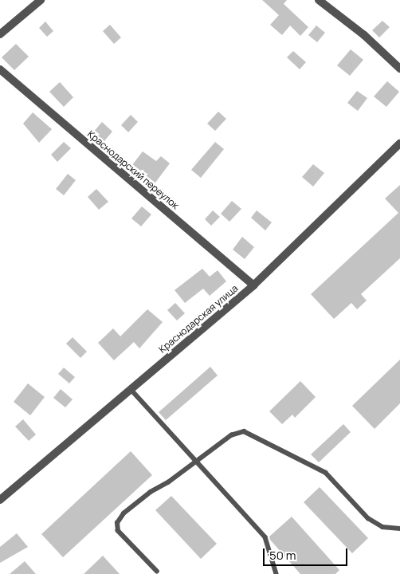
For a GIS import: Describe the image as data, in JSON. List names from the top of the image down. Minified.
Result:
{"streets":{"street":["Краснодарский переулок","Краснодарская улица"]},"crossings":[["Краснодарский переулок","Краснодарская улица"]],"scale_bar":"50 m"}
